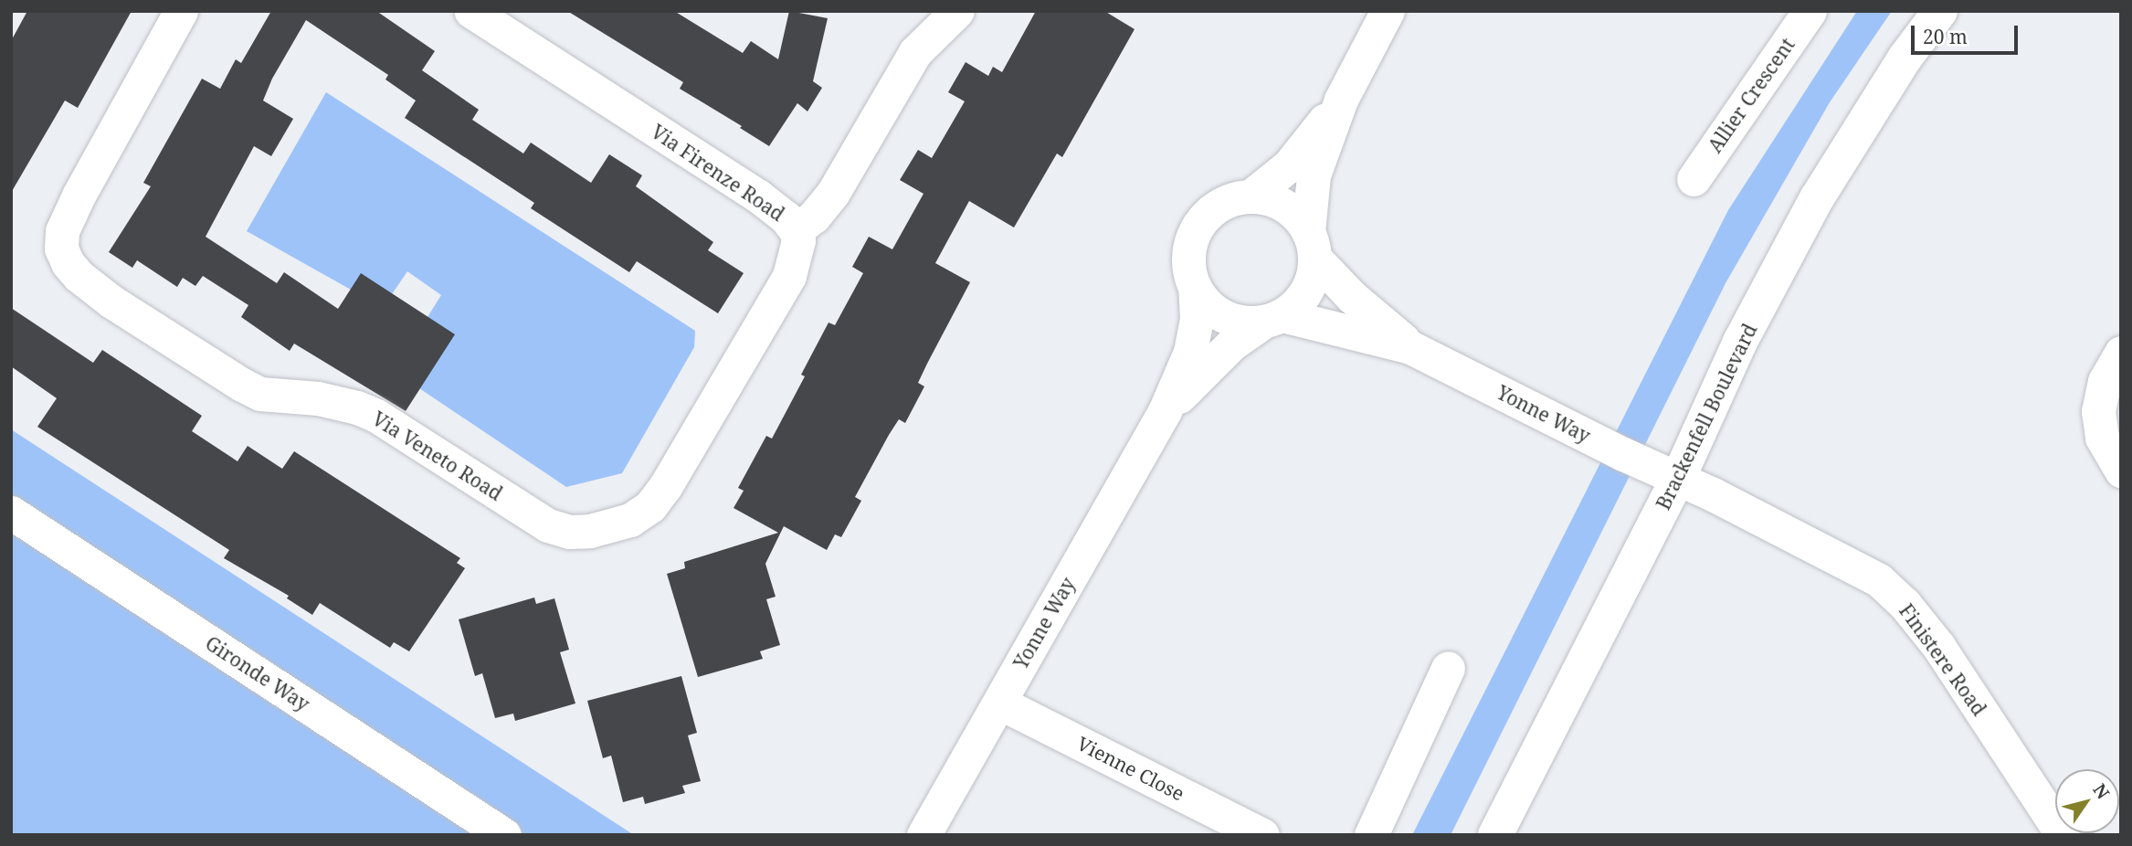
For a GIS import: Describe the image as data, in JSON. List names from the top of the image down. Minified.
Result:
{"streets":{"street":["Allier Crescent","Via Firenze Road","Yonne Way","Brackenfell Boulevard","Via Veneto Road","Finistere Road","Gironde Way","Vienne Close"]},"crossings":[["Via Firenze Road","Via Veneto Road"],["Yonne Way","Brackenfell Boulevard"],["Yonne Way","Finistere Road"],["Yonne Way","Vienne Close"],["Brackenfell Boulevard","Finistere Road"]],"scale_bar":"20 m","north":"top right"}
